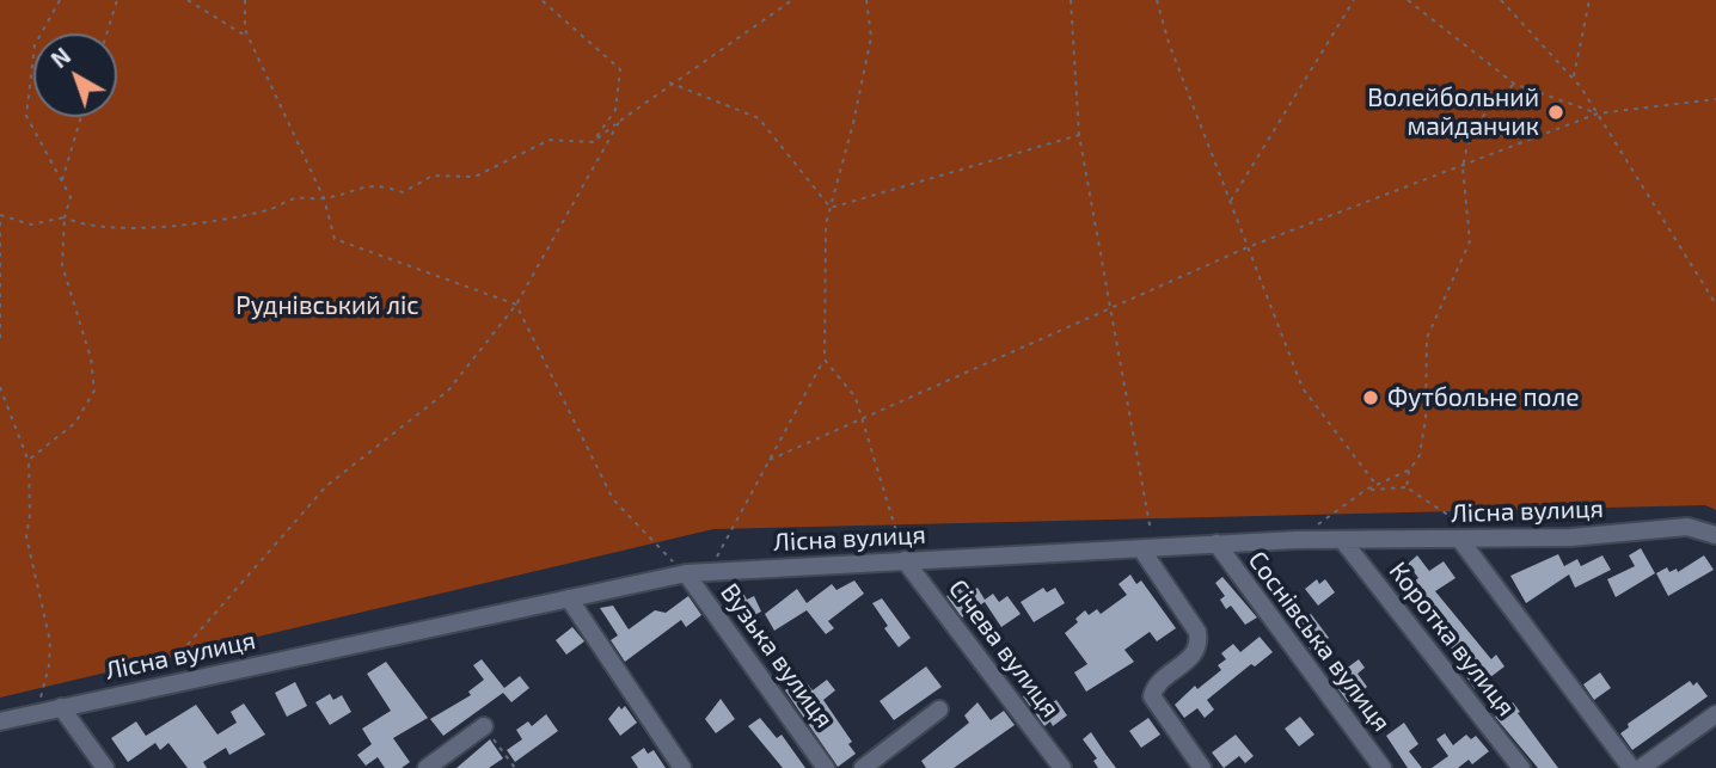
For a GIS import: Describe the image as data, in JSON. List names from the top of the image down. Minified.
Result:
{"streets":{"street":["Лісна вулиця","Коротка вулиця","Соснівська вулиця","Січева вулиця","Вузька вулиця"]},"crossings":[["Лісна вулиця","Коротка вулиця"],["Лісна вулиця","Соснівська вулиця"],["Лісна вулиця","Січева вулиця"],["Лісна вулиця","Вузька вулиця"]],"parks":["Руднівський ліс"],"places":["Волейбольний майданчик","Футбольне поле"],"north":"top left"}
